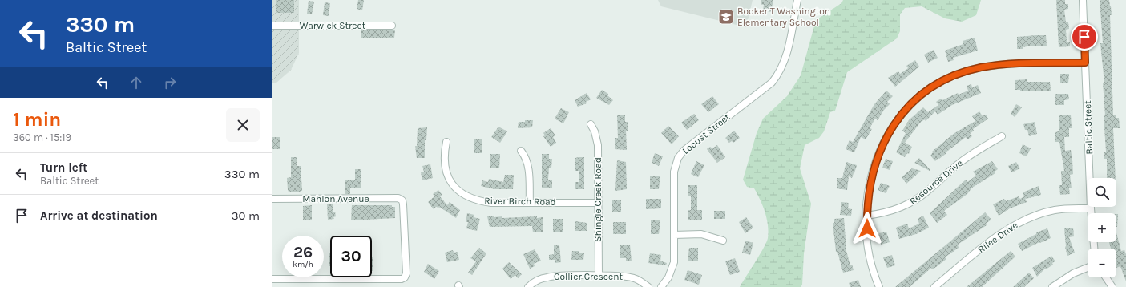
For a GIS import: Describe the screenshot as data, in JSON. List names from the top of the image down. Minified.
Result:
{"streets":{"street":["Warwick Street","Baltic Street","Locust Street","Resource Drive","Mahlon Avenue","Shingle Creek Road","River Birch Road","Rilee Drive","Collier Crescent"]},"crossings":[["Baltic Street","Rilee Drive"],["Shingle Creek Road","River Birch Road"],["Shingle Creek Road","Collier Crescent"]],"places":{"school or university":["Booker T Washington Elementary School"]},"page":{"turn":["330 m","Baltic Street"],"heading":["1 min","360 m · 15:19"],"list":[{"name":"Turn left","note":"Baltic Street","value":"330 m"},{"name":"Arrive at destination","value":"30 m"}],"map_buttons":["+","−"],"speed":"26 km/h","limit":"30"}}
